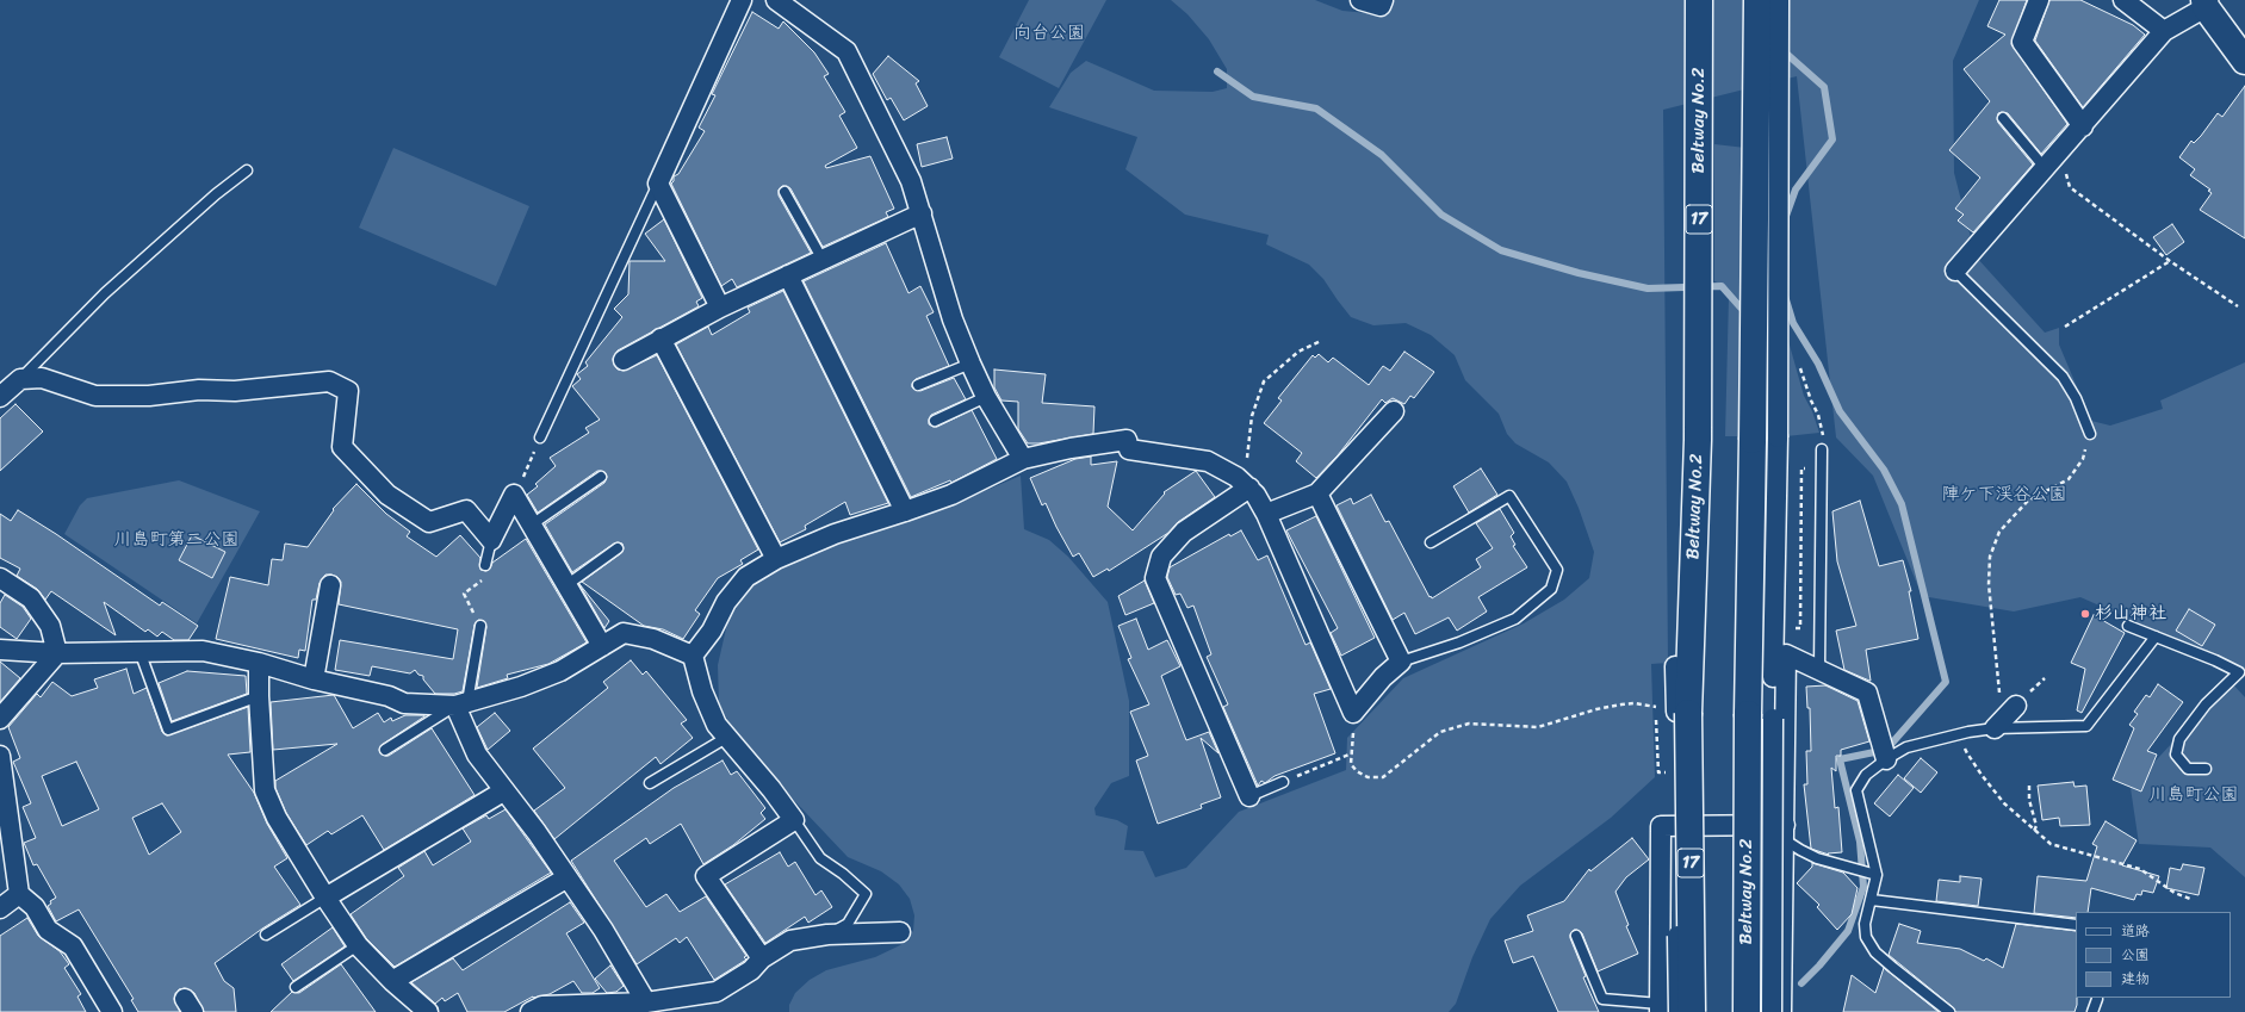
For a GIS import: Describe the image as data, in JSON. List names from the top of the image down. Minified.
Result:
{"streets":{"main road":["Beltway No.2","17"]},"parks":["向台公園","陣ケ下渓谷公園","川島町第二公園","川島町公園"],"places":["杉山神社"],"legend":["道路","公園","建物"]}
